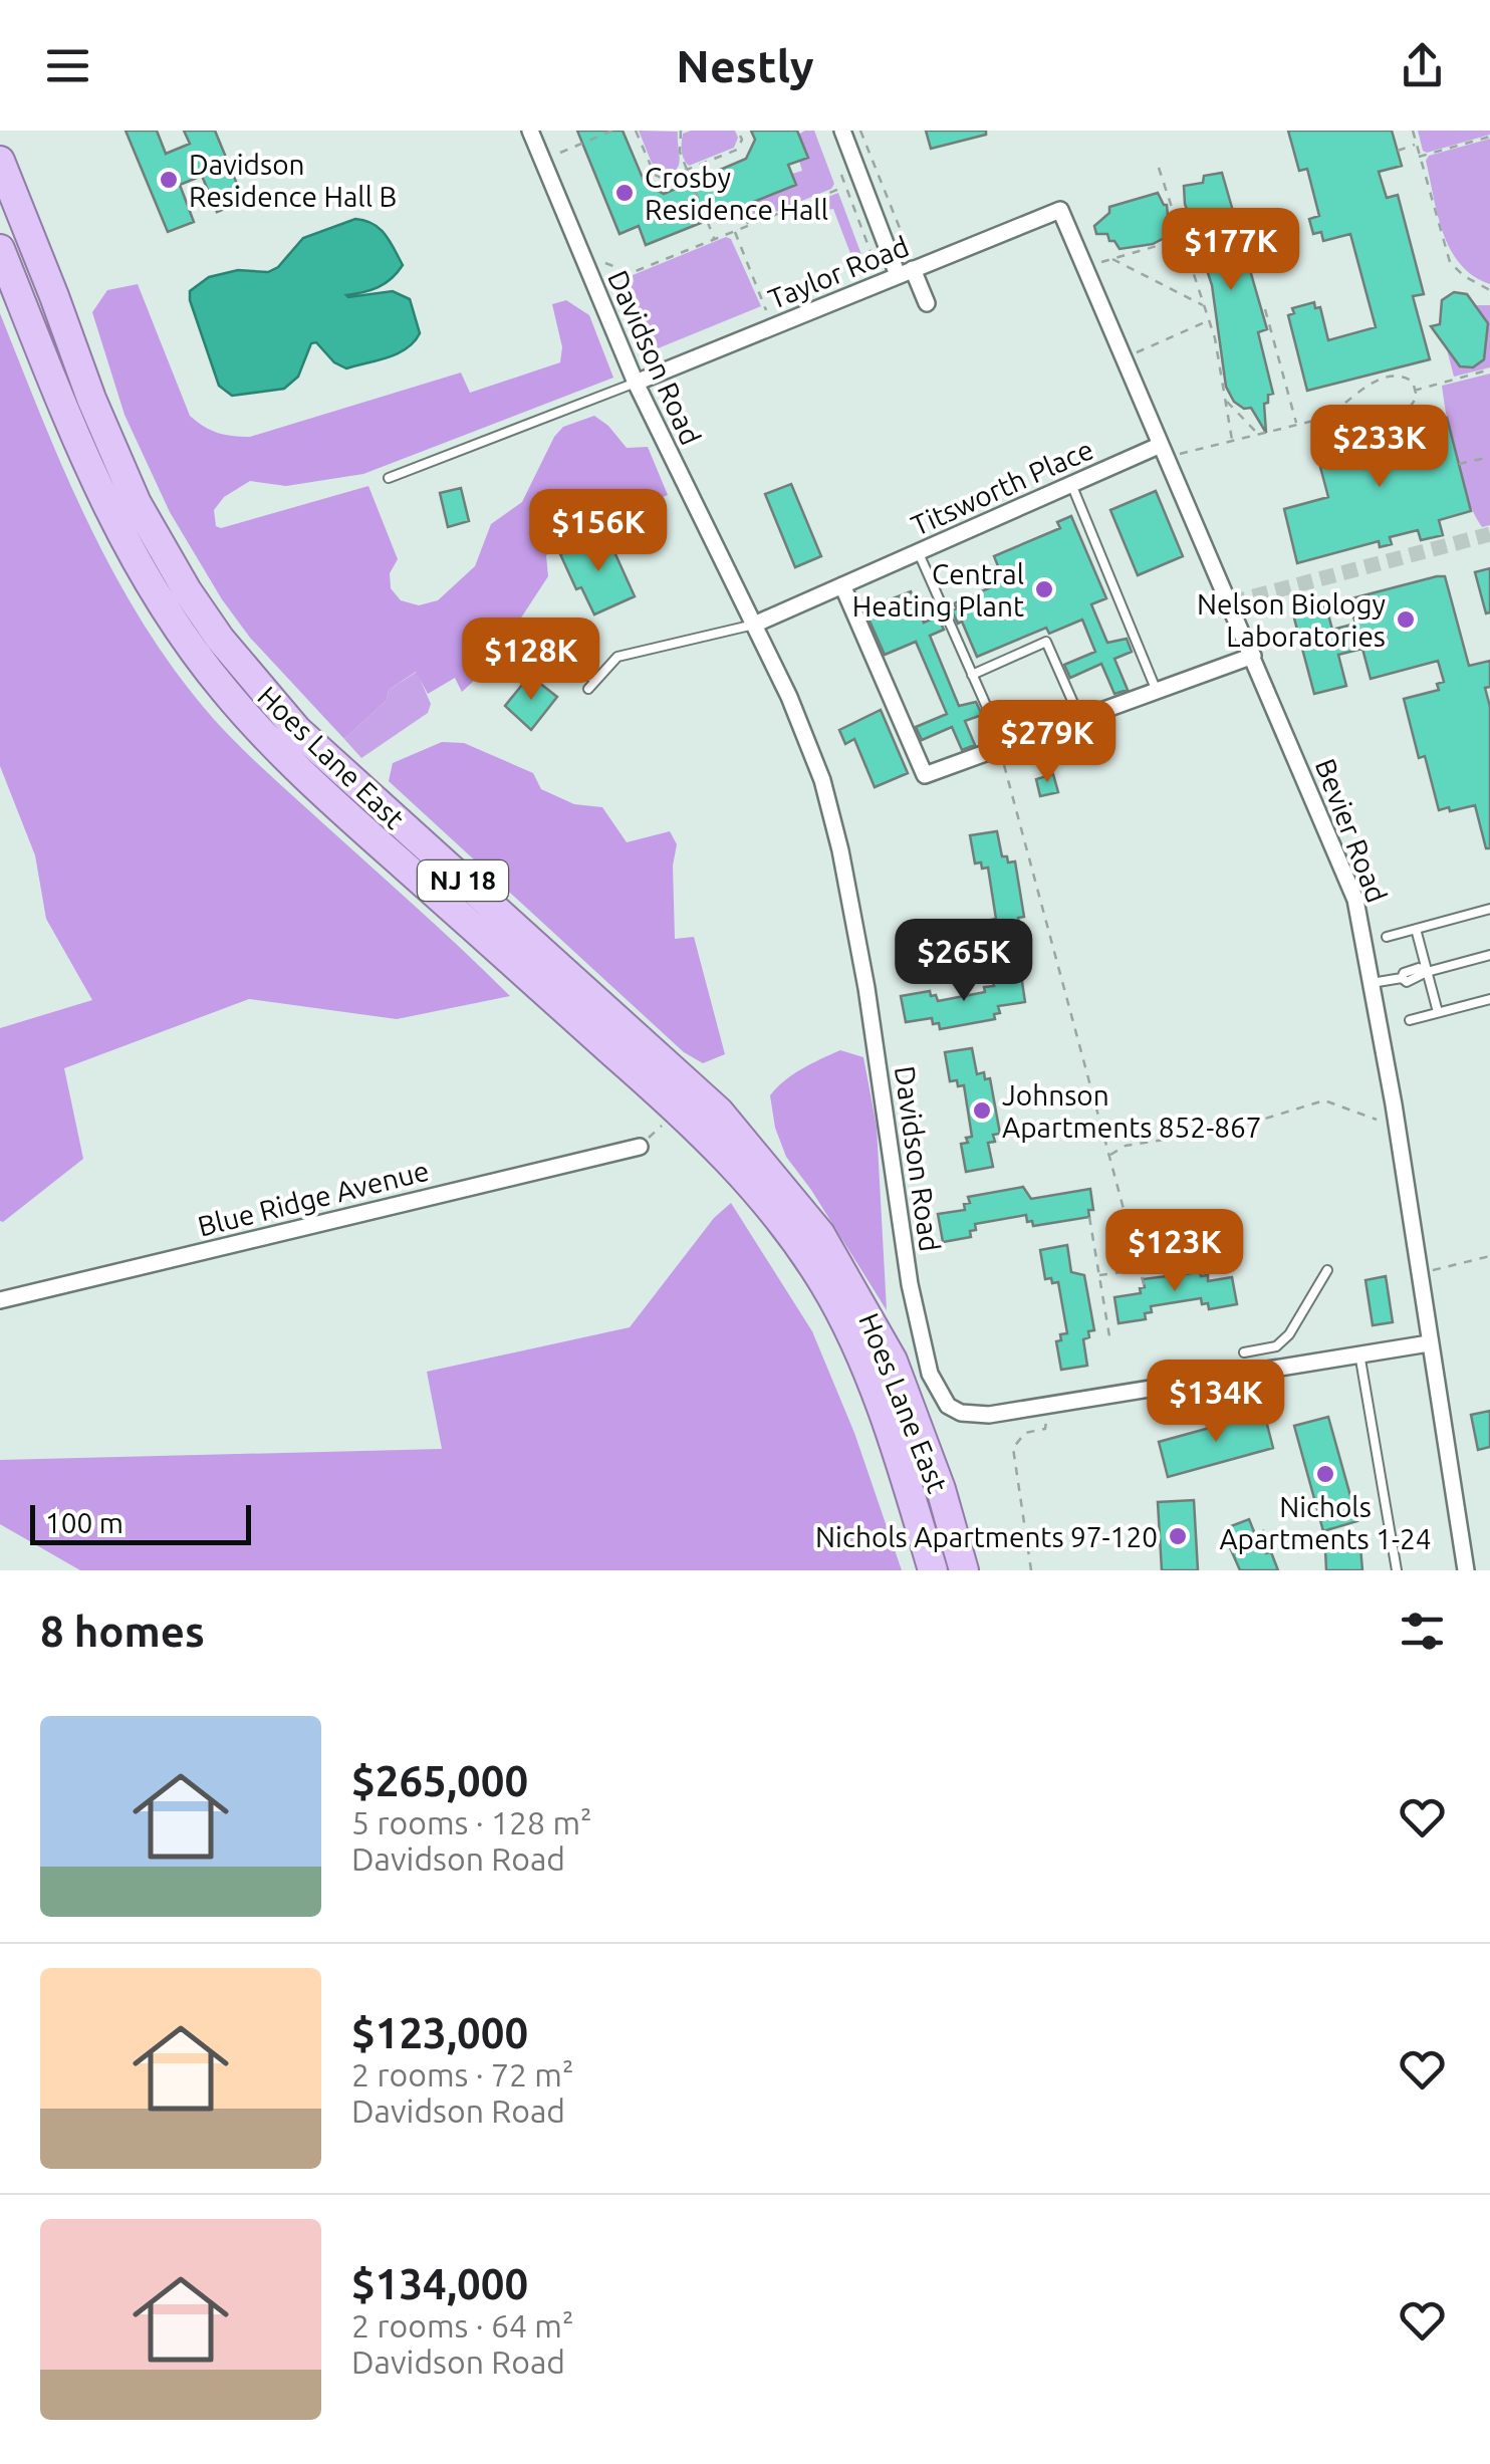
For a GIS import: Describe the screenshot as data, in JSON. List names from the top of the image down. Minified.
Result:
{"streets":{"highway":["Hoes Lane East","NJ 18"],"street":["Taylor Road","Davidson Road","Titsworth Place","Bevier Road","Blue Ridge Avenue"]},"crossings":[["Taylor Road","Davidson Road"],["Taylor Road","Bevier Road"],["Davidson Road","Titsworth Place"],["Davidson Road","Bevier Road"],["Titsworth Place","Bevier Road"]],"places":["Davidson Residence Hall B","Crosby Residence Hall","Central Heating Plant","Nelson Biology Laboratories","Johnson Apartments 852-867","Nichols Apartments 1-24","Nichols Apartments 97-120"],"scale_bar":"100 m","page":{"header":"Nestly","price":["$177K","$233K","$156K","$128K","$279K","$265K","$123K","$134K"],"scale":"100 m","heading":"8 homes","list":[{"name":"$265,000","note":"5 rooms · 128 m² · Davidson Road"},{"name":"$123,000","note":"2 rooms · 72 m² · Davidson Road"},{"name":"$134,000","note":"2 rooms · 64 m² · Davidson Road"}]}}
